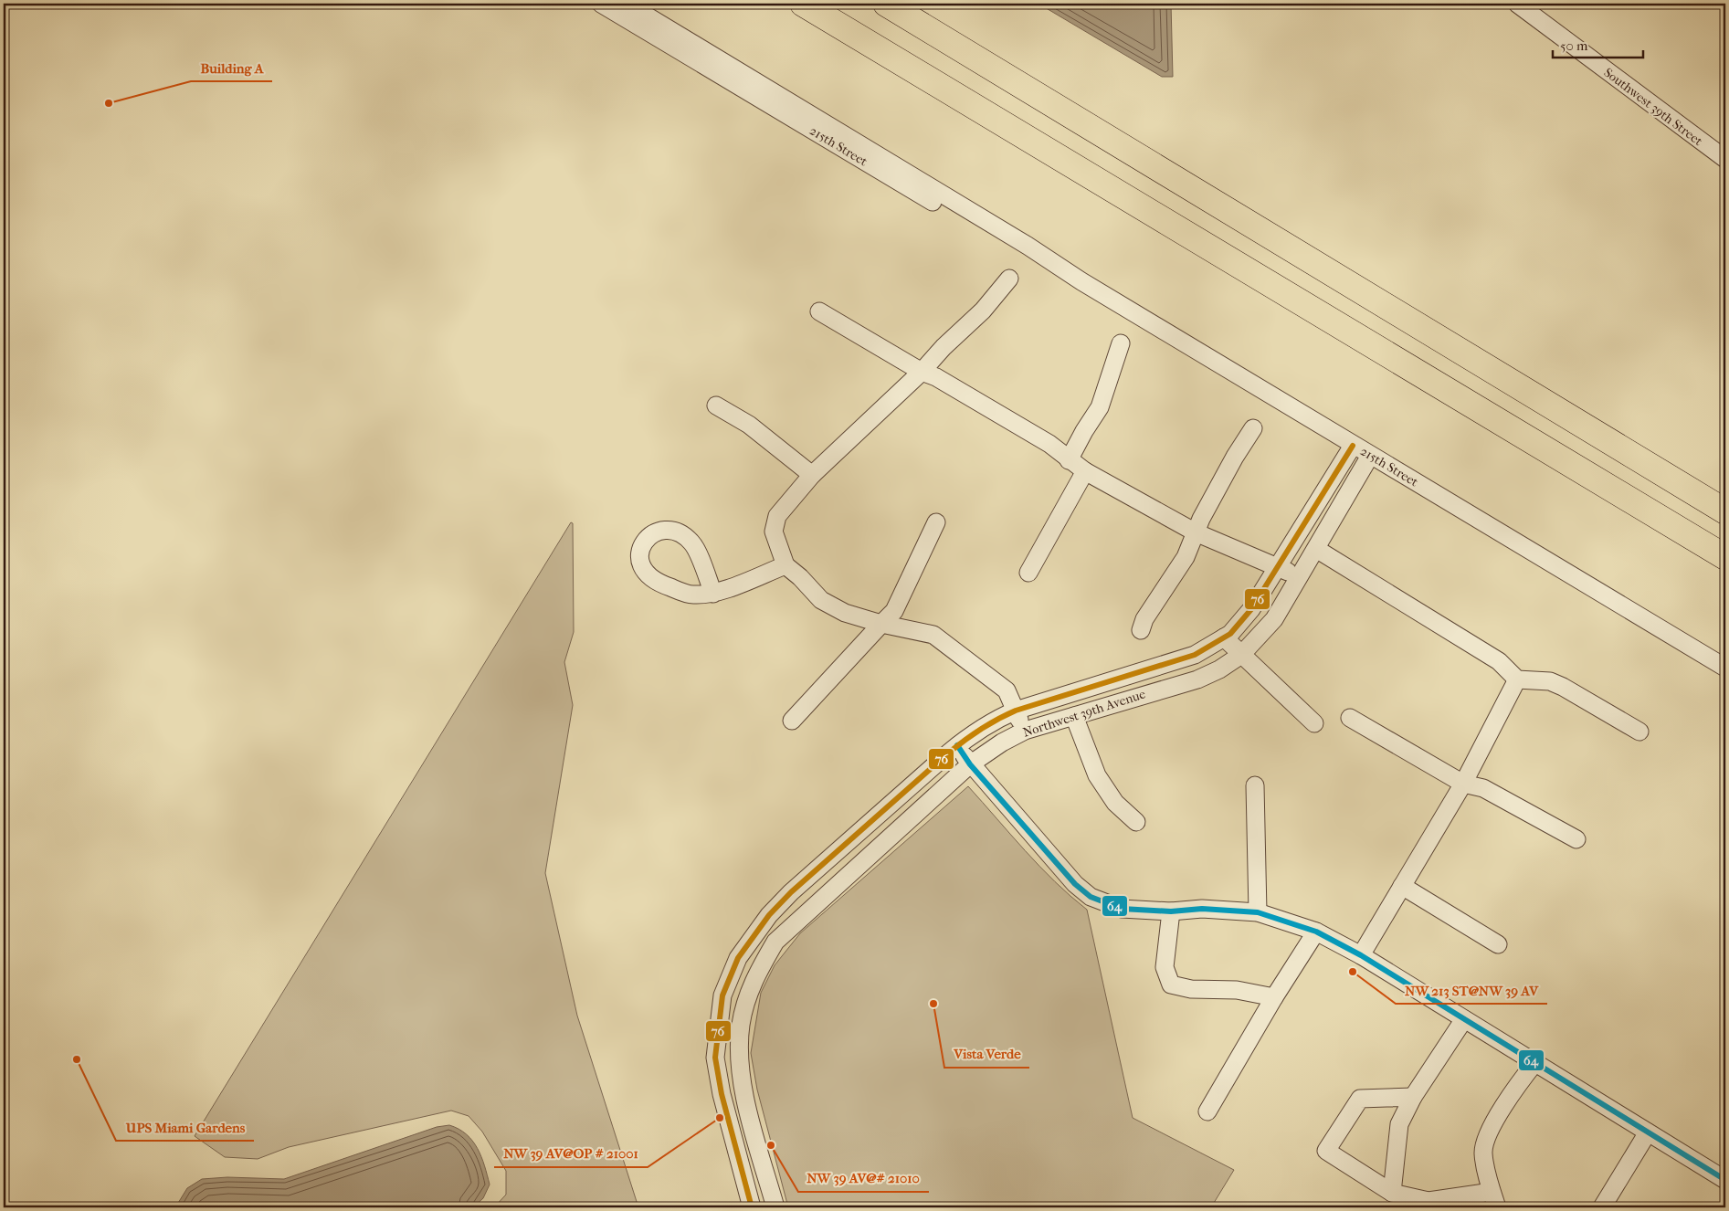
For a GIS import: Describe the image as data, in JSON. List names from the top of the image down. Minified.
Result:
{"streets":{"street":["Southwest 39th Street","215th Street","Northwest 39th Avenue"]},"crossings":[["215th Street","Northwest 39th Avenue"]],"places":["Building A","NW 213 ST@NW 39 AV","Vista Verde","UPS Miami Gardens","NW 39 AV@OP # 21001","NW 39 AV@# 21010"],"lines":["transit line 76","transit line 64"],"scale_bar":"50 m"}
